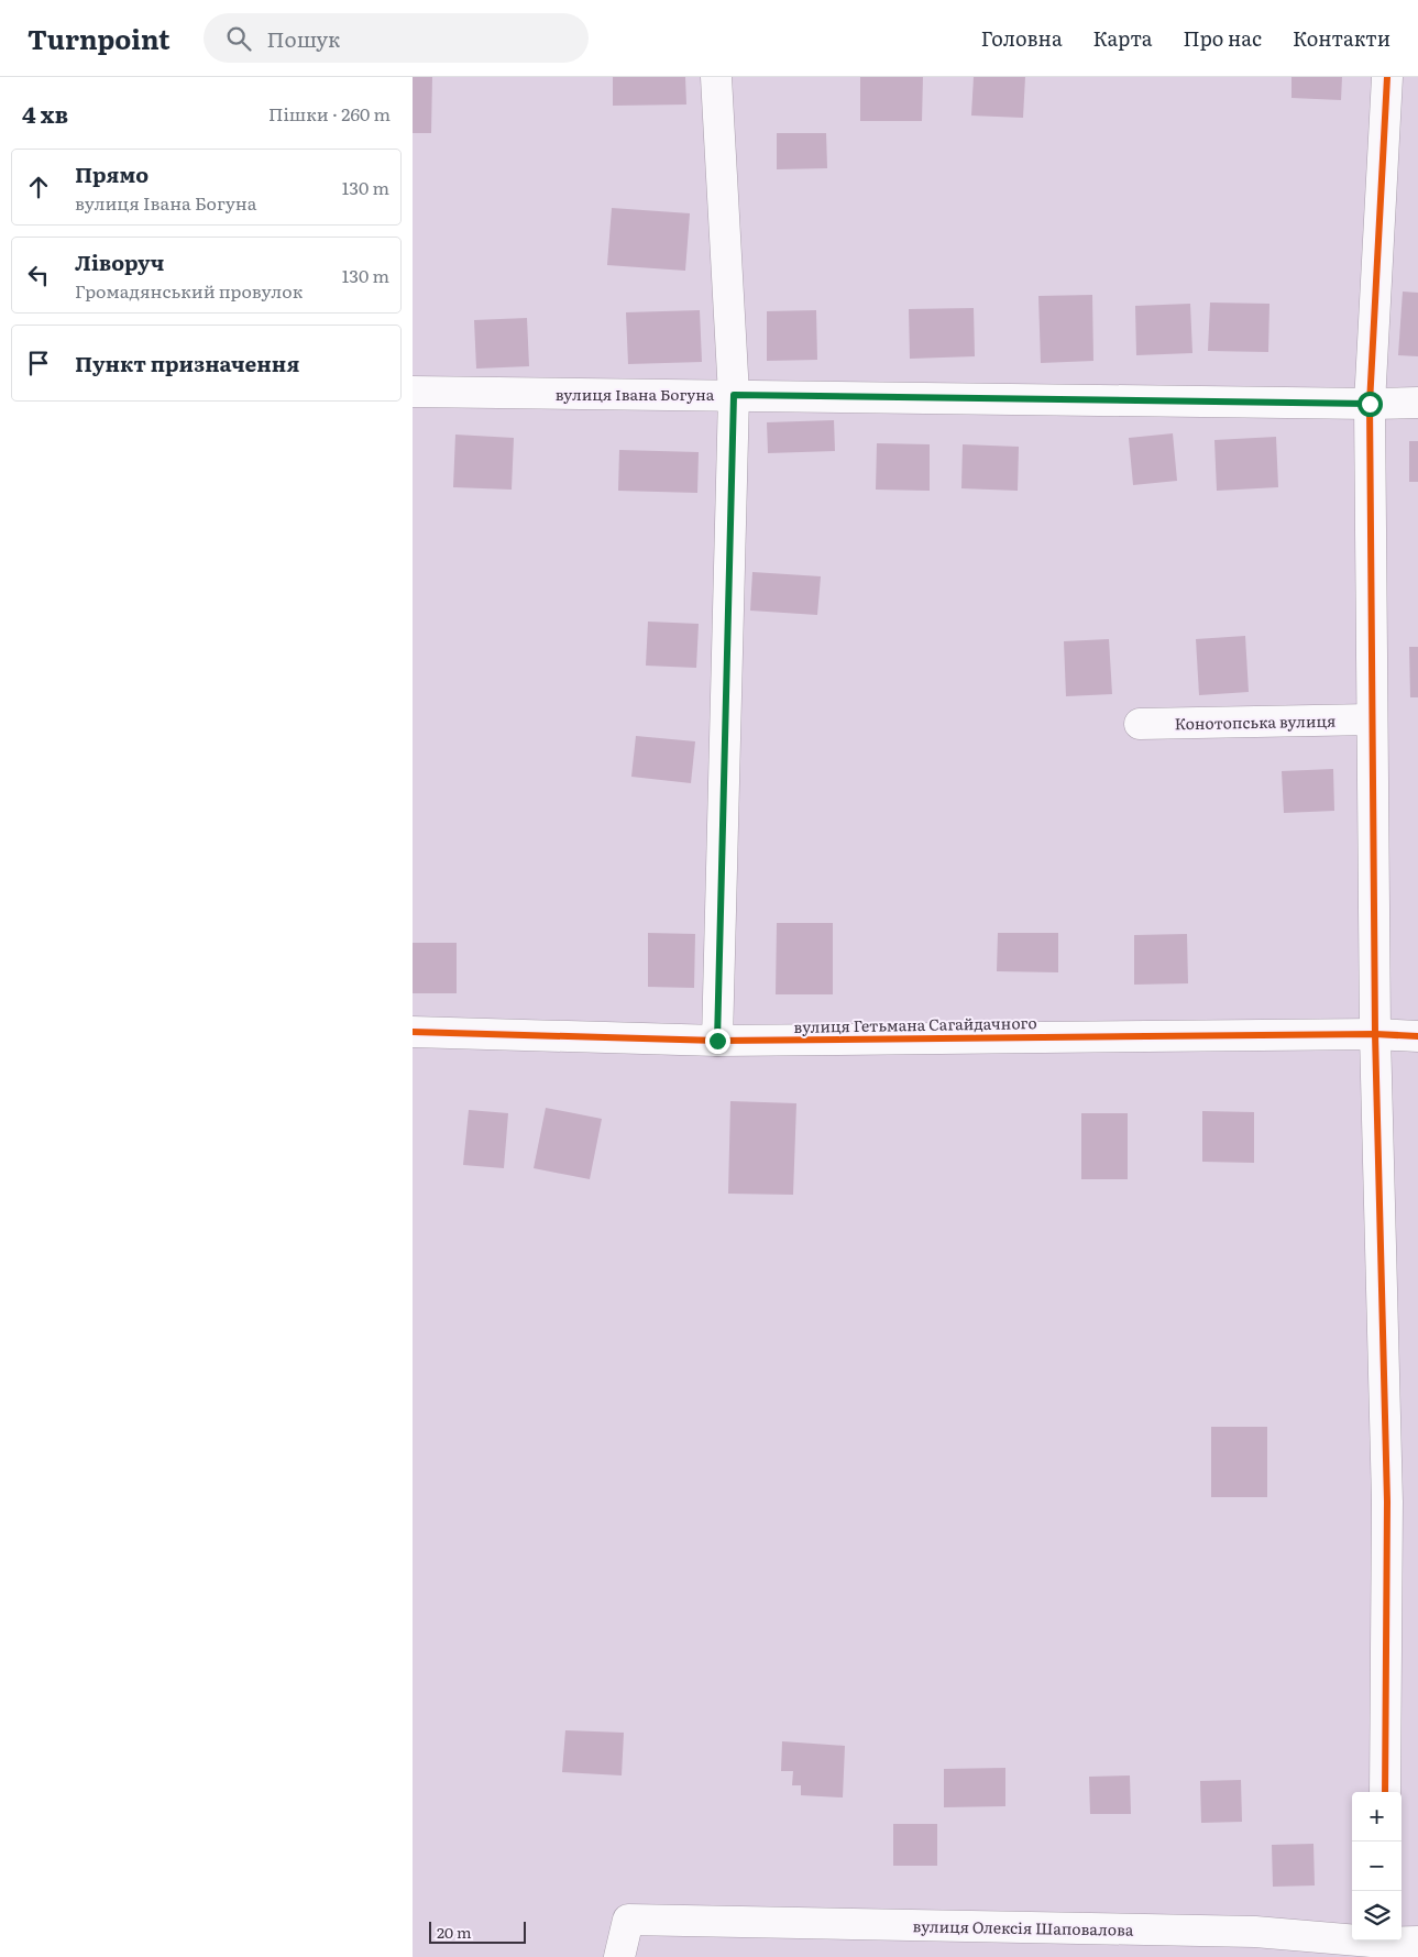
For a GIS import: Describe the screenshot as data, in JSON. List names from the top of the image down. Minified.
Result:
{"streets":{"street":["вулиця Івана Богуна","Конотопська вулиця","вулиця Гетьмана Сагайдачного","вулиця Олексія Шаповалова"]},"scale_bar":"20 m","page":{"header":"Turnpoint","search":"Пошук","nav":["Головна","Карта","Про нас","Контакти"],"heading":["4 хв","Пішки · 260 m"],"list":[["Прямо","вулиця Івана Богуна","130 m"],["Ліворуч","Громадянський провулок","130 m"],"Пункт призначення"],"map_buttons":["+","−"],"scale":"20 m"}}
